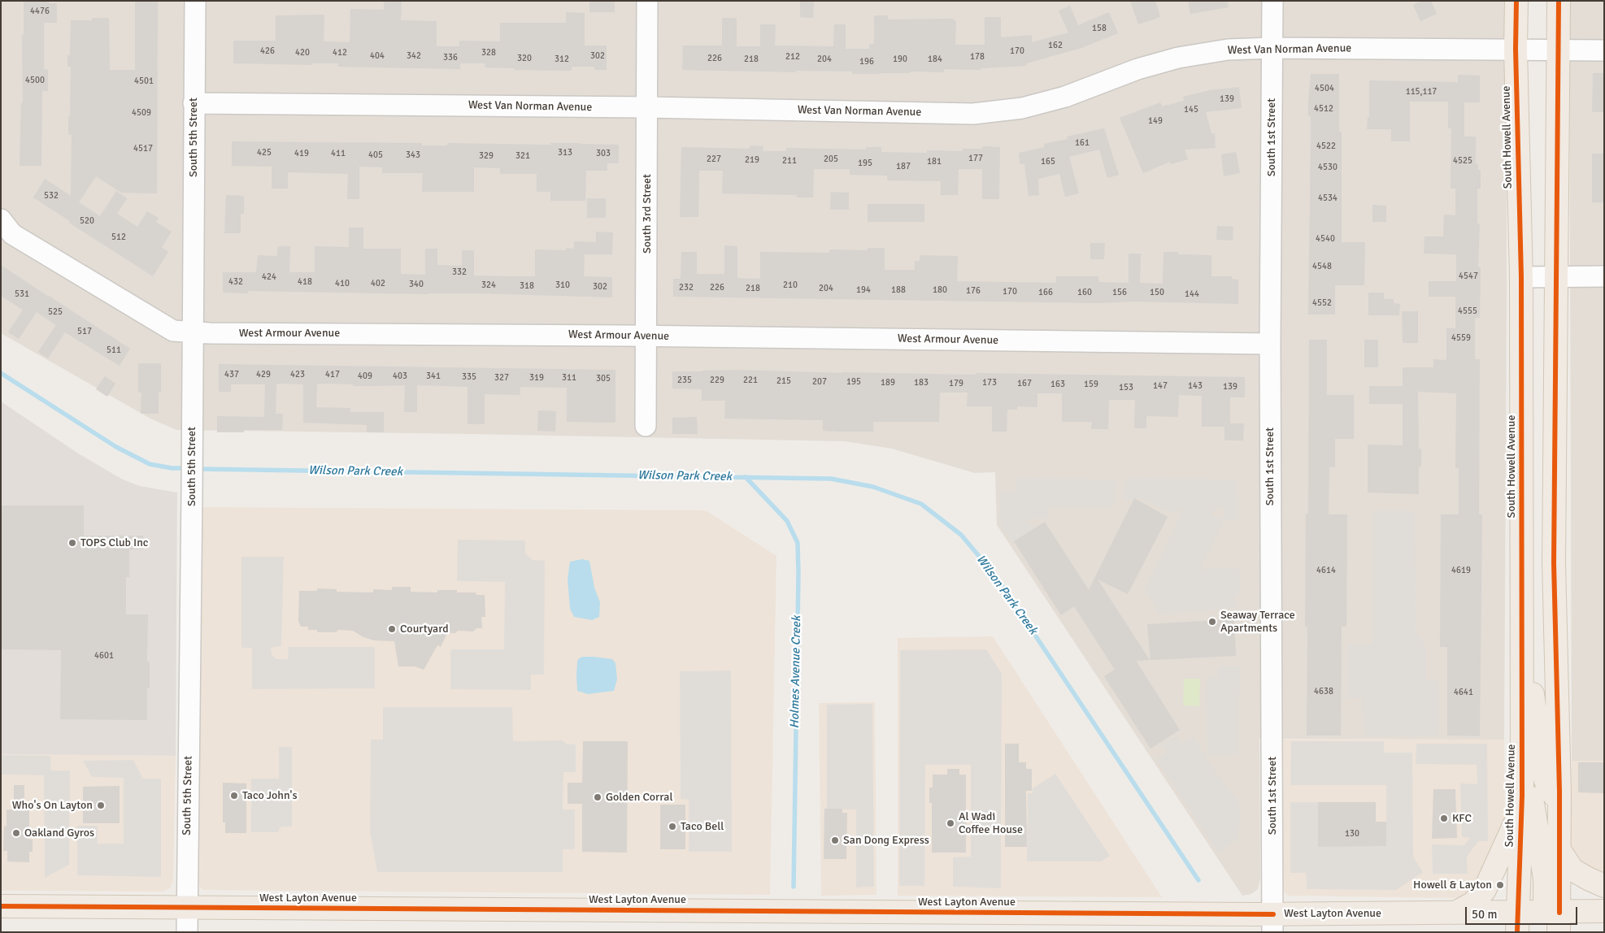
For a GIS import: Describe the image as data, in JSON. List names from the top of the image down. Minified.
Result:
{"streets":{"main road":["South Howell Avenue","West Layton Avenue"],"street":["West Van Norman Avenue","South 5th Street","South 1st Street","South 3rd Street","West Armour Avenue"]},"crossings":[["West Van Norman Avenue","South 5th Street"],["West Van Norman Avenue","South 1st Street"],["West Van Norman Avenue","South Howell Avenue"],["West Van Norman Avenue","South 3rd Street"],["South 5th Street","West Armour Avenue"],["South 5th Street","West Layton Avenue"],["South 1st Street","West Armour Avenue"],["South 1st Street","West Layton Avenue"],["South Howell Avenue","West Layton Avenue"],["South 3rd Street","West Armour Avenue"]],"water":["Wilson Park Creek","Holmes Avenue Creek"],"places":["TOPS Club Inc","Seaway Terrace Apartments","Courtyard","Taco John's","Golden Corral","Who's On Layton","KFC","Al Wadi Coffee House","Taco Bell","Oakland Gyros","San Dong Express","Howell & Layton"],"house_numbers":["4476","158","162","426","170","420","412","328","404","342","302","212","178","336","320","226","312","218","204","190","184","196","4500","4501","4504","115,117","139","4512","145","4509","149","161","4522","4517","425","313","419","411","303","405","343","329","321","177","227","205","219","211","4525","181","165","195","187","4530","532","4534","520","512","4540","4548","332","4547","424","432","418","410","402","340","324","310","210","318","302","232","226","218","204","194","188","180","176","170","166","160","156","150","531","144","4552","4555","525","517","4559","511","437","429","423","417","409","403","341","335","327","319","311","305","235","229","221","215","207","195","189","183","173","179","167","163","159","147","143","139","153","4614","4619","4601","4638","4641","130"],"scale_bar":"50 m"}
